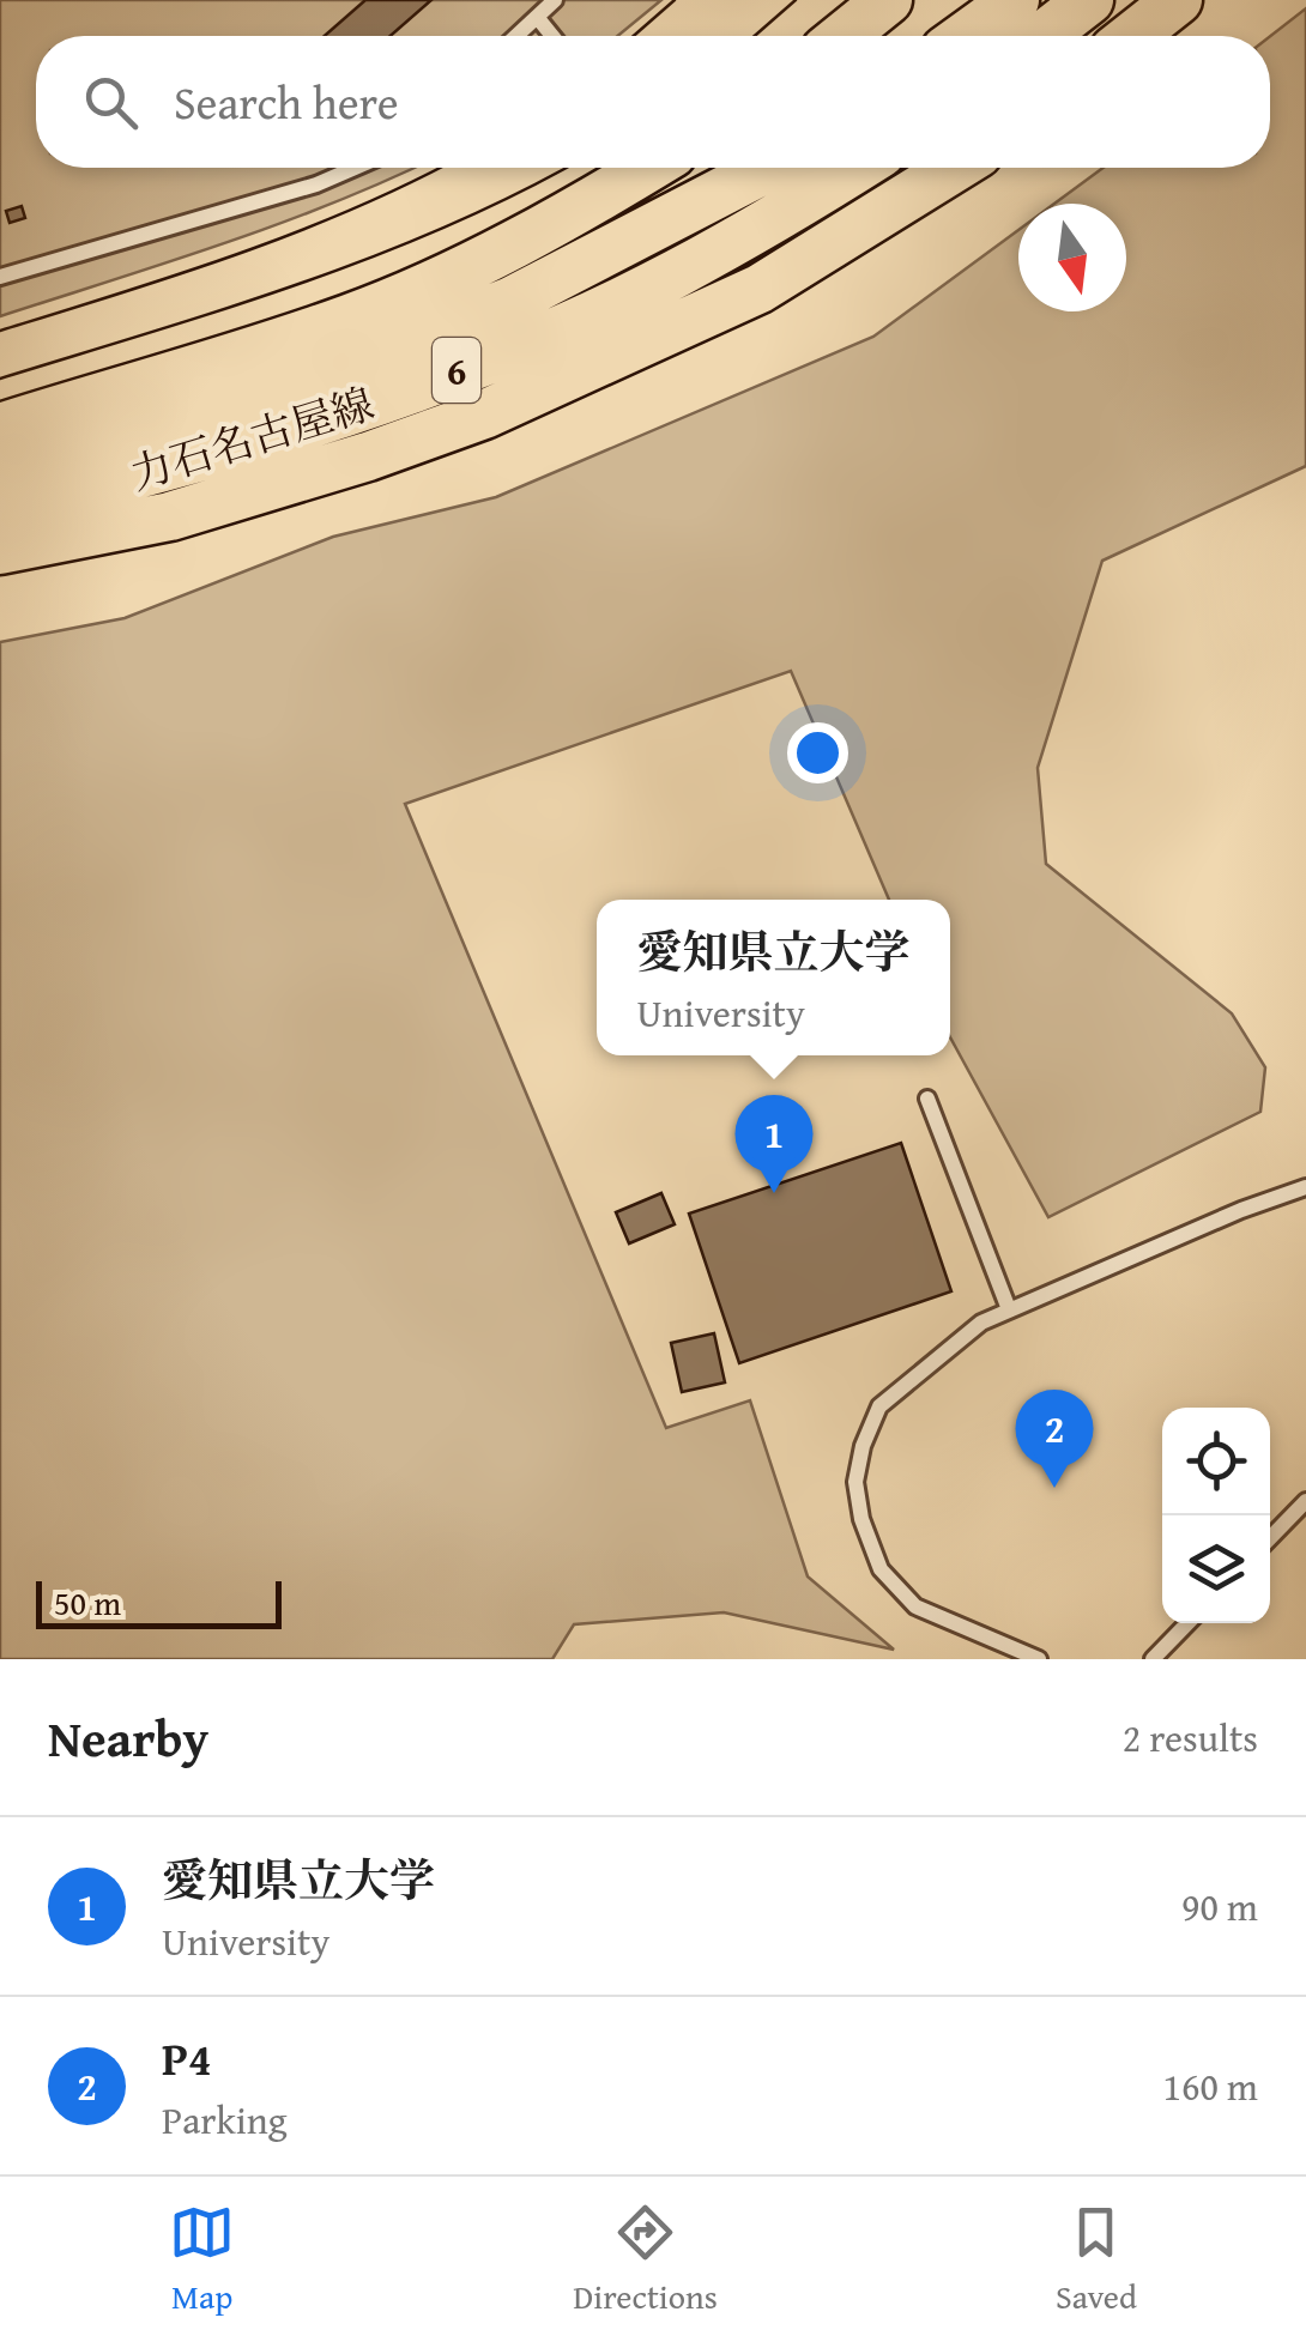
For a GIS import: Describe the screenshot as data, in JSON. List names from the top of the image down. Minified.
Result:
{"streets":{"main road":["6","力石名古屋線"]},"scale_bar":"50 m","north":"bottom","page":{"search":"Search here","popup":["愛知県立大学","University"],"pins":["1","2"],"scale":"50 m","heading":["Nearby","2 results"],"list":[{"mark":"1","name":"愛知県立大学","note":"University","value":"90 m"},{"mark":"2","name":"P4","note":"Parking","value":"160 m"}],"nav":["Map","Directions","Saved"]}}
